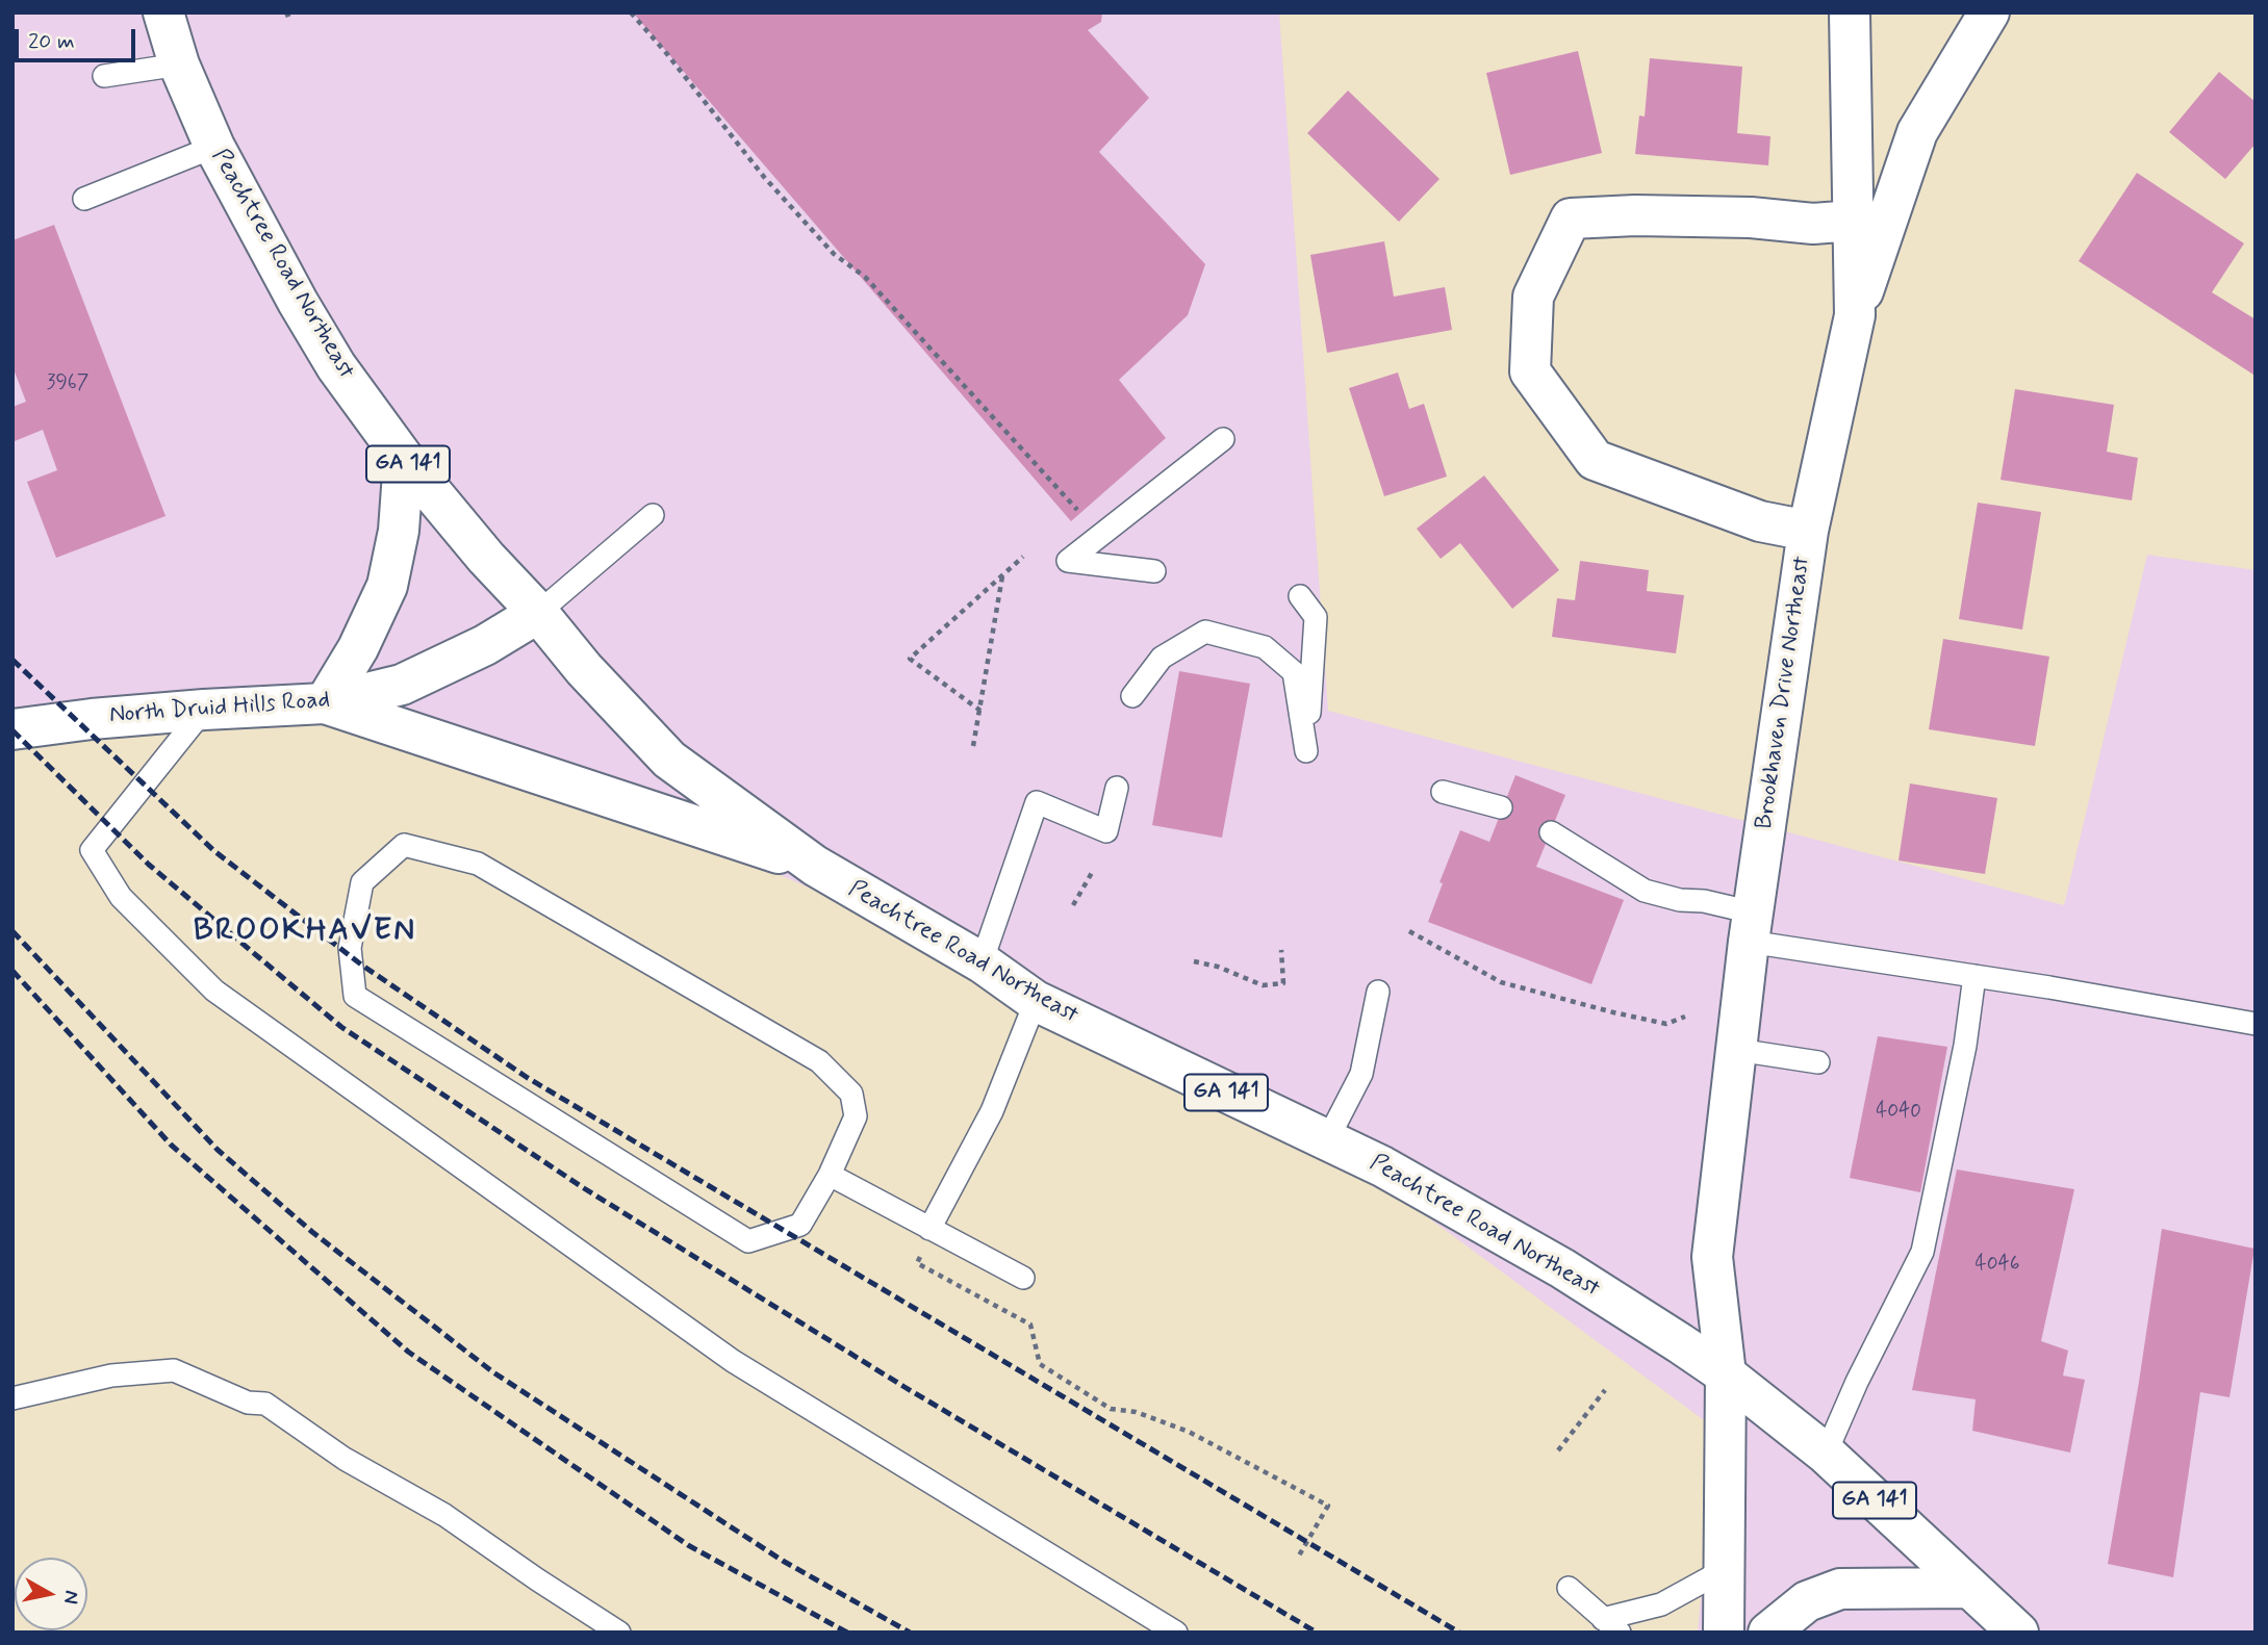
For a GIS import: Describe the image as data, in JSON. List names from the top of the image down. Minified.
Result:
{"streets":{"main road":["Peachtree Road Northeast","GA 141","Brookhaven Drive Northeast","North Druid Hills Road"]},"crossings":[["Peachtree Road Northeast","Brookhaven Drive Northeast"],["Peachtree Road Northeast","North Druid Hills Road"]],"districts":["BROOKHAVEN"],"house_numbers":["3967","4040","4046"],"scale_bar":"20 m","north":"right"}
